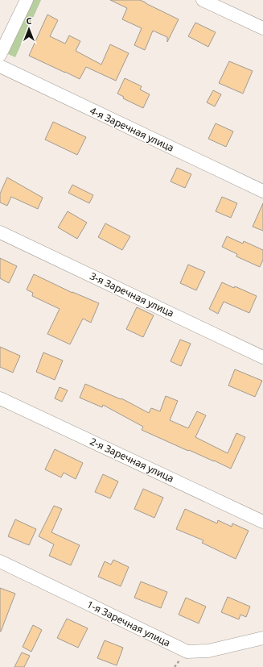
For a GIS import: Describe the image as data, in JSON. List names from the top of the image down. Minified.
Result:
{"streets":{"street":["4-я Заречная улица","3-я Заречная улица","2-я Заречная улица","1-я Заречная улица"]},"north":"top"}
